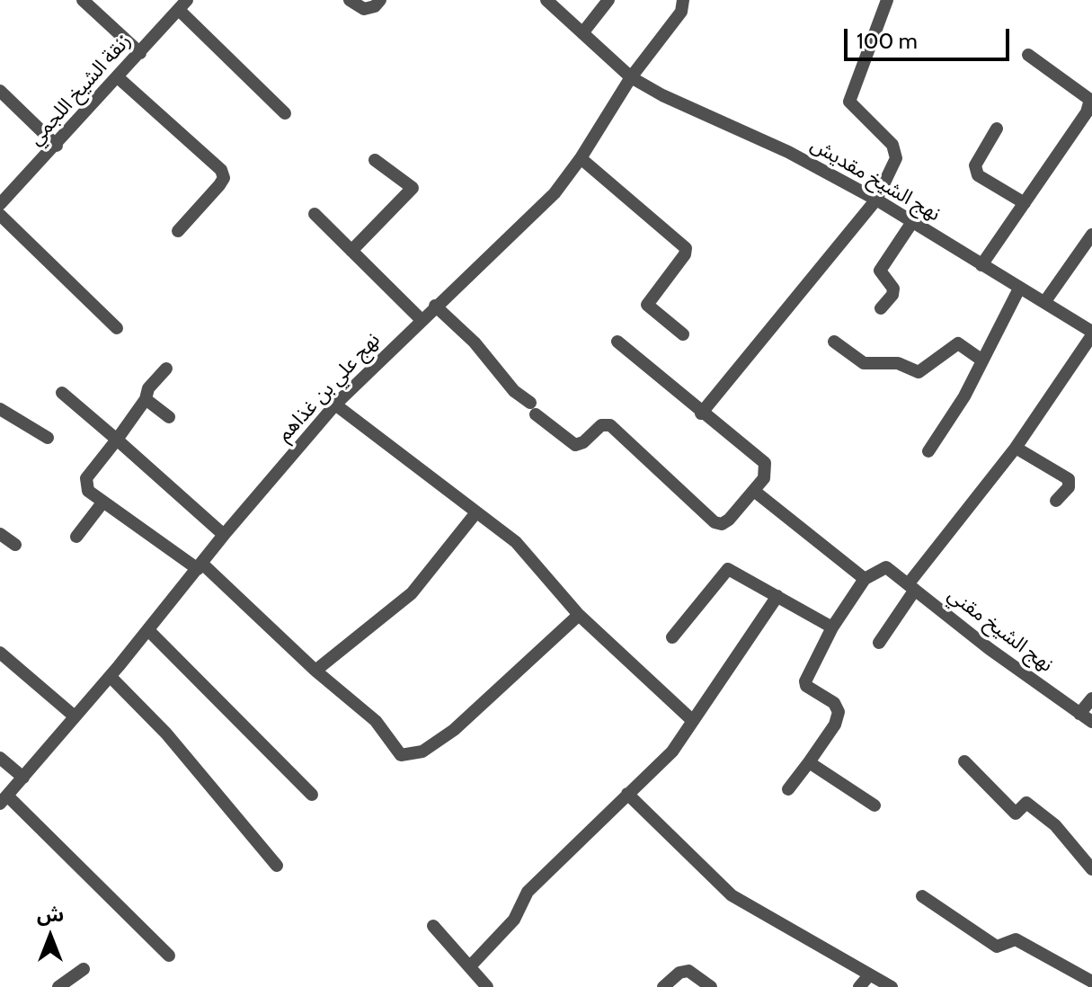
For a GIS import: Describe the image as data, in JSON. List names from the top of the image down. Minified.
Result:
{"streets":{"street":["زنقة الشيخ اللجمي","نهج الشيخ مقديش","نهج علي بن غذاهم","نهج الشيخ مقني"]},"crossings":[["نهج الشيخ مقديش","نهج علي بن غذاهم"]],"scale_bar":"100 m","north":"top"}
